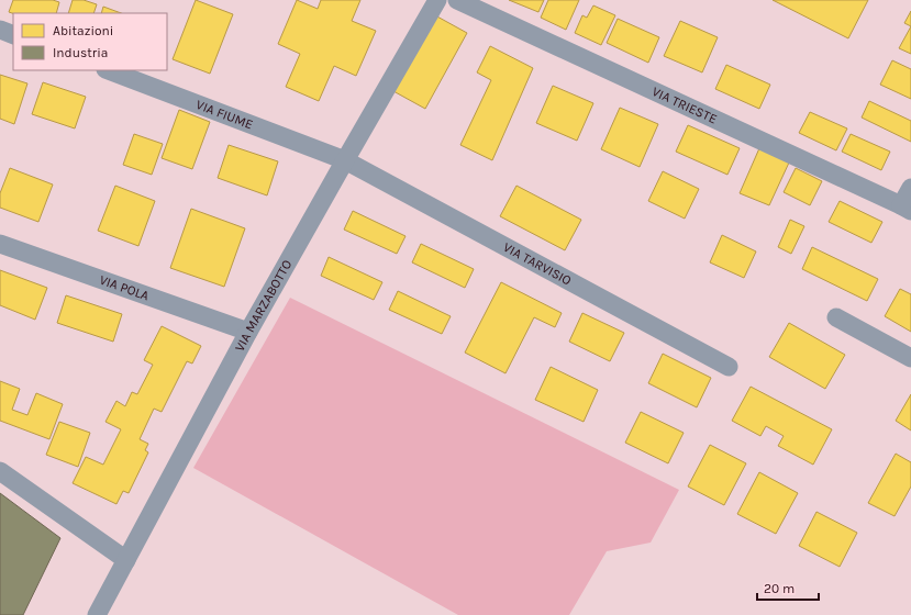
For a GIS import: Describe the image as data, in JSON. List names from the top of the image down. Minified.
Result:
{"streets":{"street":["VIA TRIESTE","VIA FIUME","VIA TARVISIO","VIA POLA","VIA MARZABOTTO"]},"crossings":[["VIA FIUME","VIA TARVISIO"],["VIA FIUME","VIA MARZABOTTO"],["VIA TARVISIO","VIA MARZABOTTO"],["VIA POLA","VIA MARZABOTTO"]],"legend":["Abitazioni","Industria"],"scale_bar":"20 m"}
